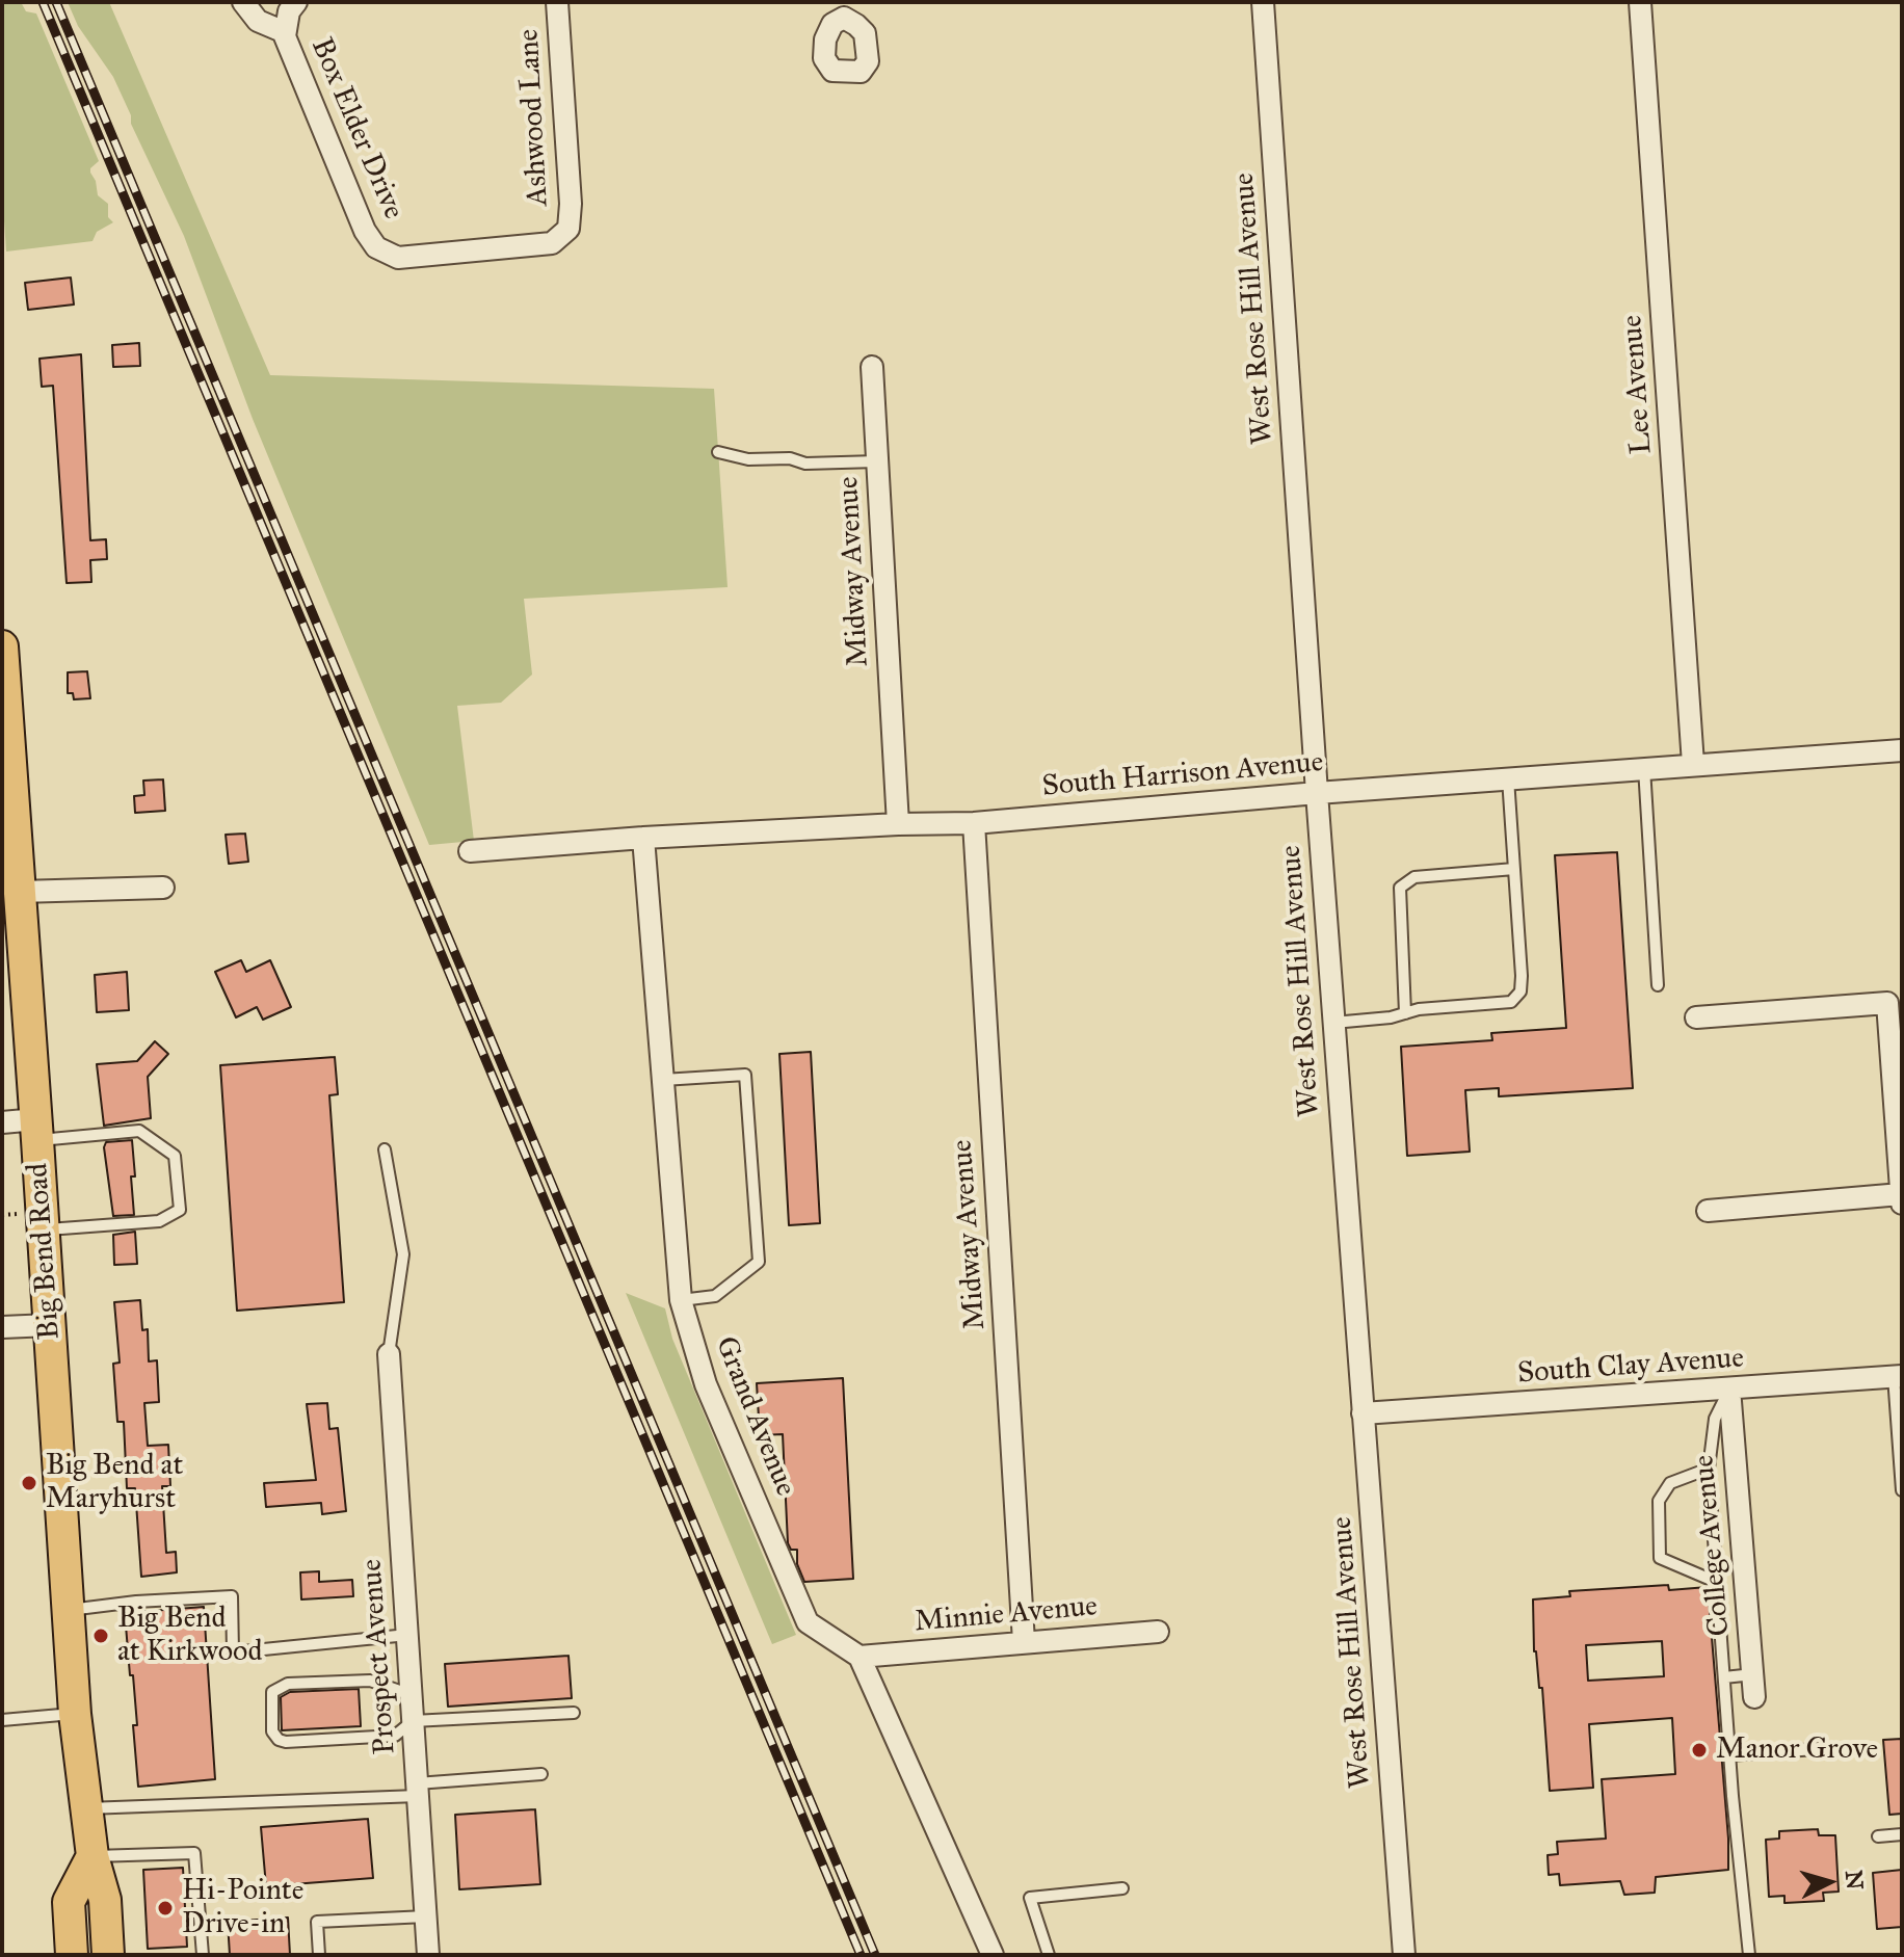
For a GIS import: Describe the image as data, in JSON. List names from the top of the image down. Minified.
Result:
{"streets":{"main road":["Big Bend Road"],"street":["Ashwood Lane","Box Elder Drive","West Rose Hill Avenue","Lee Avenue","Midway Avenue","South Harrison Avenue","South Clay Avenue","Grand Avenue","College Avenue","Minnie Avenue","Prospect Avenue"]},"crossings":[["Ashwood Lane","Box Elder Drive"],["West Rose Hill Avenue","South Harrison Avenue"],["West Rose Hill Avenue","South Clay Avenue"],["Lee Avenue","South Harrison Avenue"],["Midway Avenue","South Harrison Avenue"],["Midway Avenue","Minnie Avenue"],["South Harrison Avenue","Grand Avenue"],["South Clay Avenue","College Avenue"],["Grand Avenue","Minnie Avenue"]],"places":["Big Bend at Maryhurst","Big Bend at Kirkwood","Manor Grove","Hi-Pointe Drive-in"],"north":"right"}
